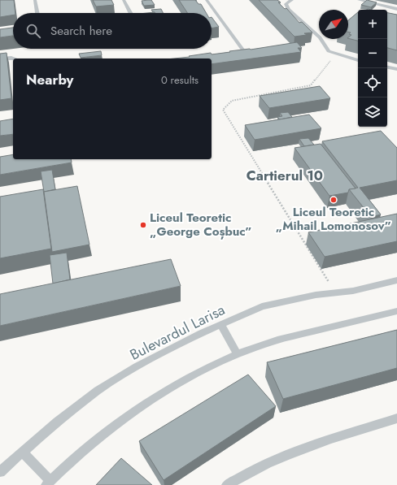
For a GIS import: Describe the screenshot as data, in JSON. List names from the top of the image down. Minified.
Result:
{"streets":{"lane":["Bulevardul Larisa"]},"districts":["Cartierul 10"],"places":["Liceul Teoretic „Mihail Lomonosov”","Liceul Teoretic „George Coșbuc”"],"north":"top right","page":{"map_buttons":["+","−"],"search":"Search here","heading":["Nearby","0 results"]}}
